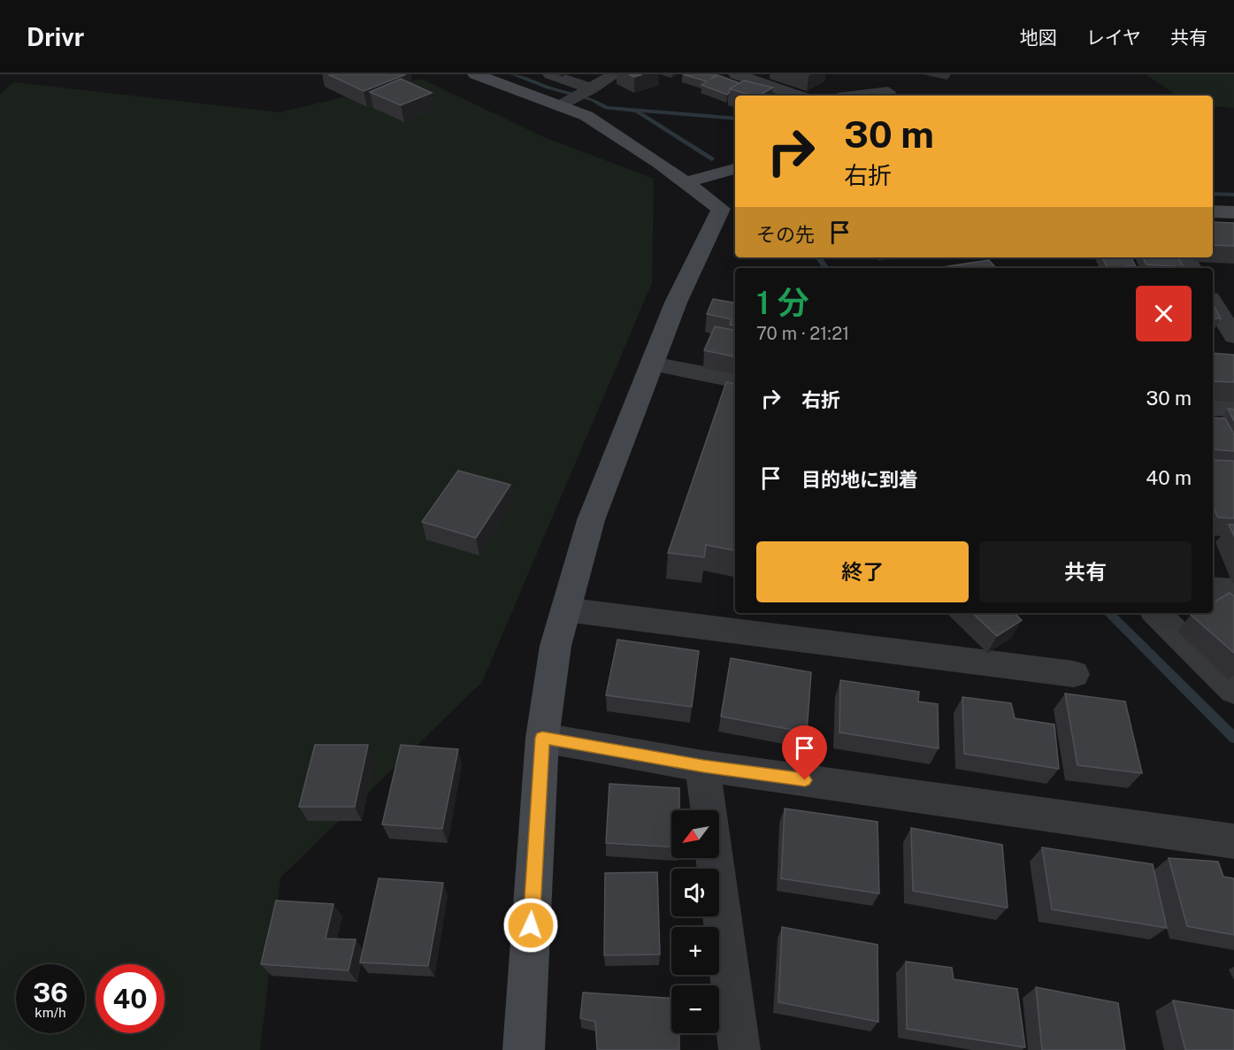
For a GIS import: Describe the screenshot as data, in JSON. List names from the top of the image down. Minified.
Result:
{"north":"bottom left","page":{"header":"Drivr","nav":["地図","レイヤ","共有"],"turn":["30 m","右折"],"then":"その先","heading":["1 分","70 m · 21:21"],"list":[{"name":"右折","value":"30 m"},{"name":"目的地に到着","value":"40 m"}],"buttons":["終了","共有"],"map_buttons":["+","−"],"speed":"36 km/h","limit":"40"}}
